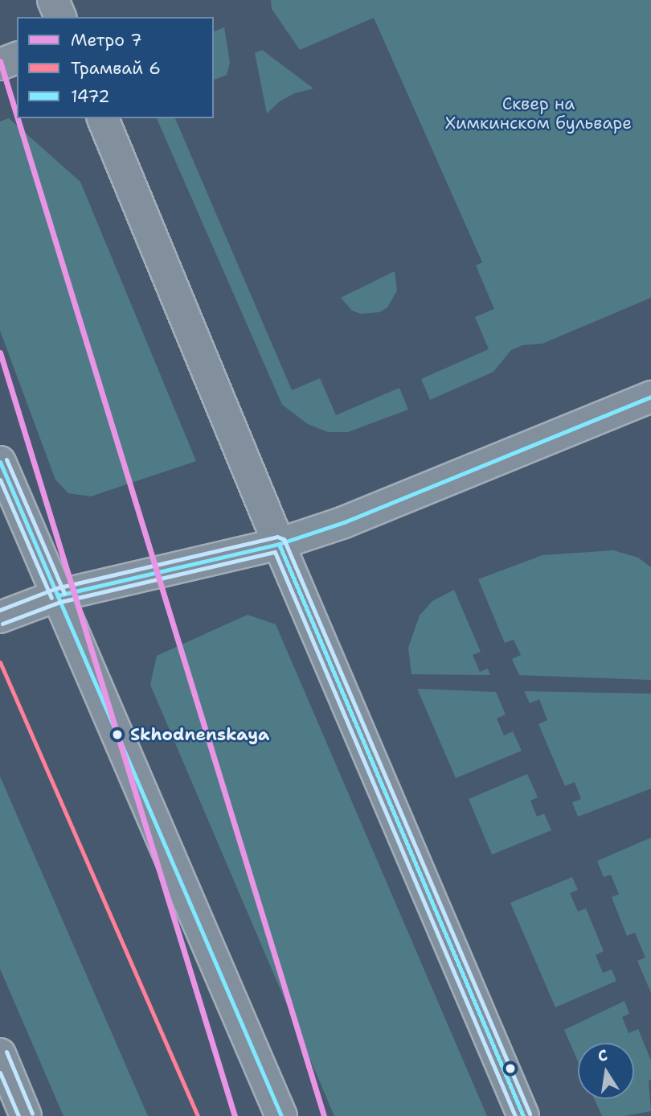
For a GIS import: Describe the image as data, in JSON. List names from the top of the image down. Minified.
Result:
{"parks":["Сквер на Химкинском бульваре"],"places":["Skhodnenskaya"],"lines":["metro line 7","transit line 1472","tram line 6"],"legend":["Метро 7","Трамвай 6","1472"],"north":"top"}
